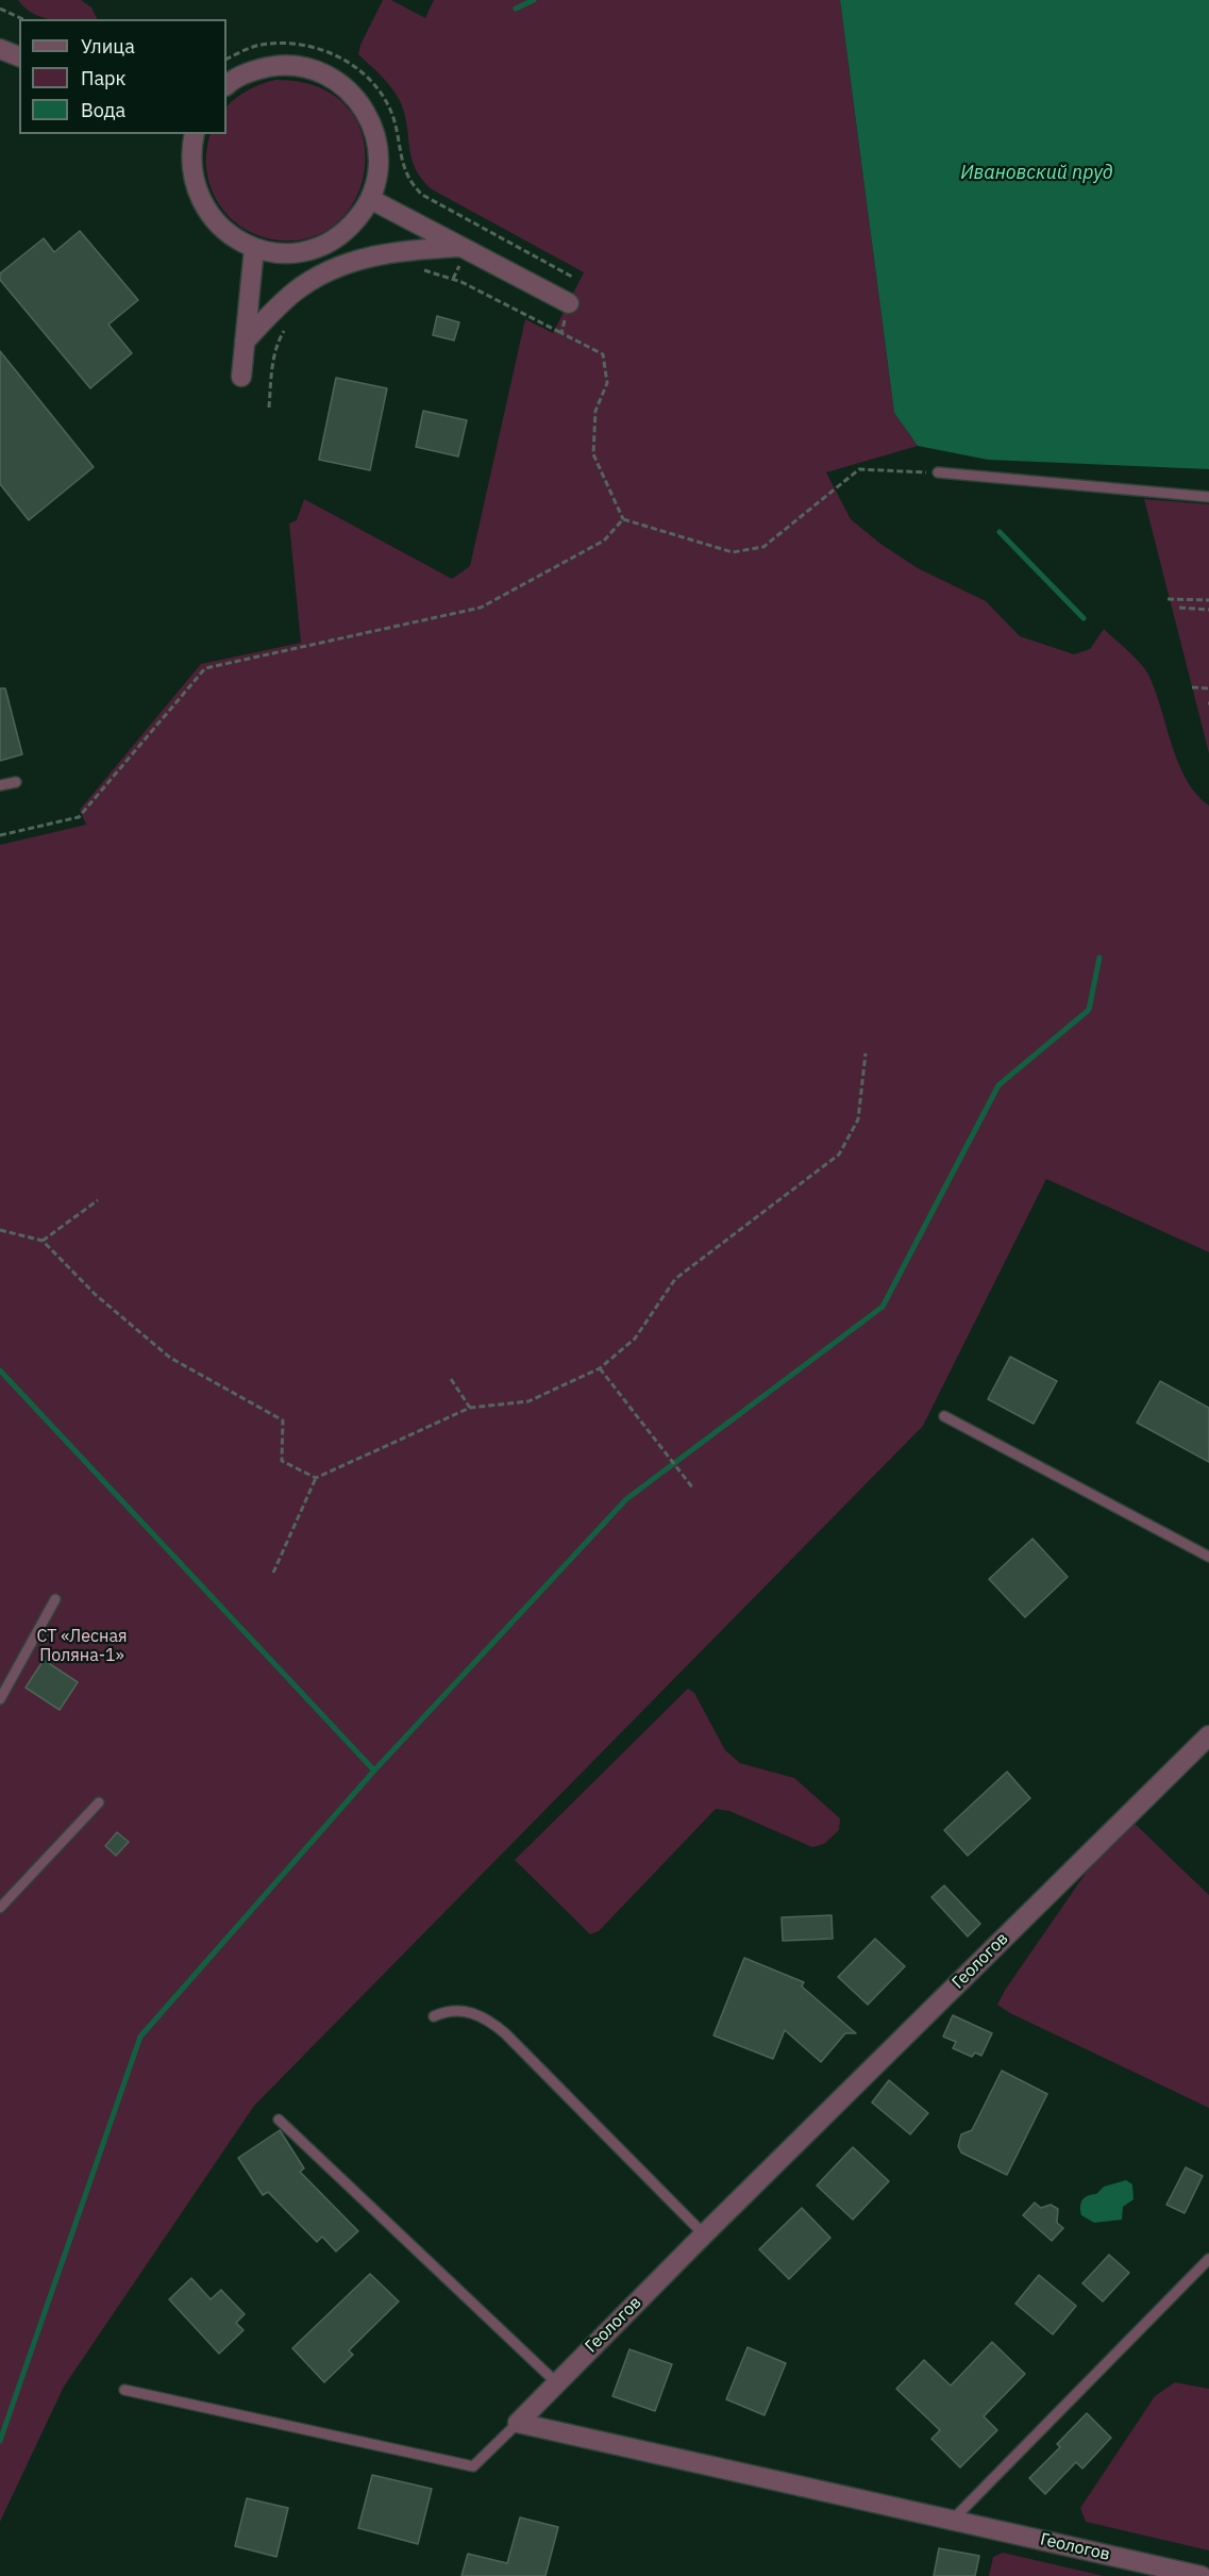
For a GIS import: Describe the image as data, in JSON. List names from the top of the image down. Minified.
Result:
{"streets":{"street":["Геологов"]},"water":["Ивановский пруд"],"parks":["СТ «Лесная Поляна-1»"],"legend":["Улица","Парк","Вода"]}
